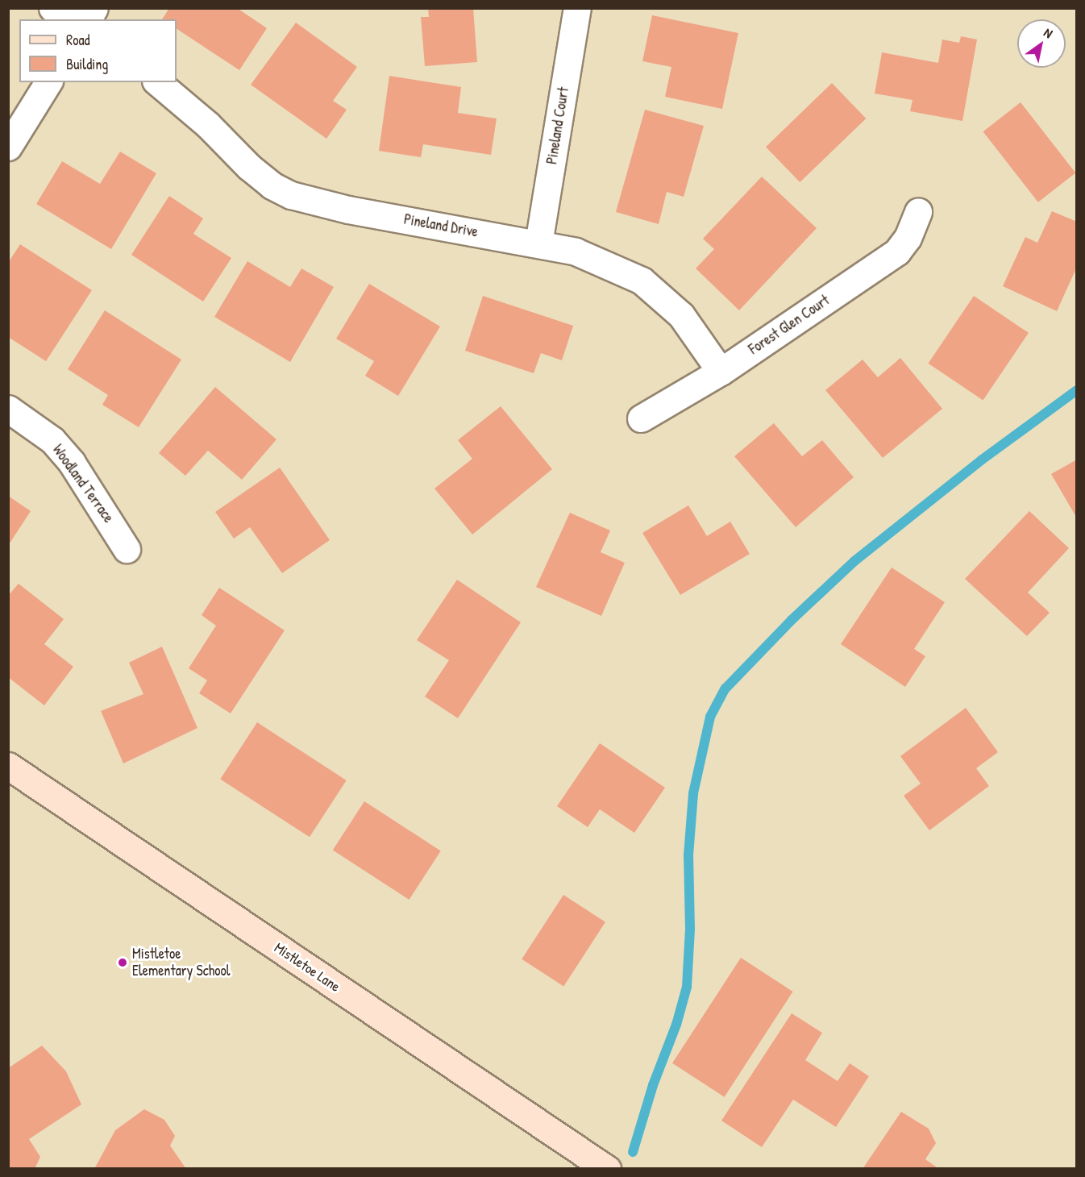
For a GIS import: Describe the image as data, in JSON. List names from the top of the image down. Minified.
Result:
{"streets":{"street":["Pineland Court","Pineland Drive","Forest Glen Court","Woodland Terrace","Mistletoe Lane"]},"crossings":[["Pineland Court","Pineland Drive"],["Pineland Drive","Forest Glen Court"]],"places":["Mistletoe Elementary School"],"legend":["Road","Building"],"north":"top right"}
